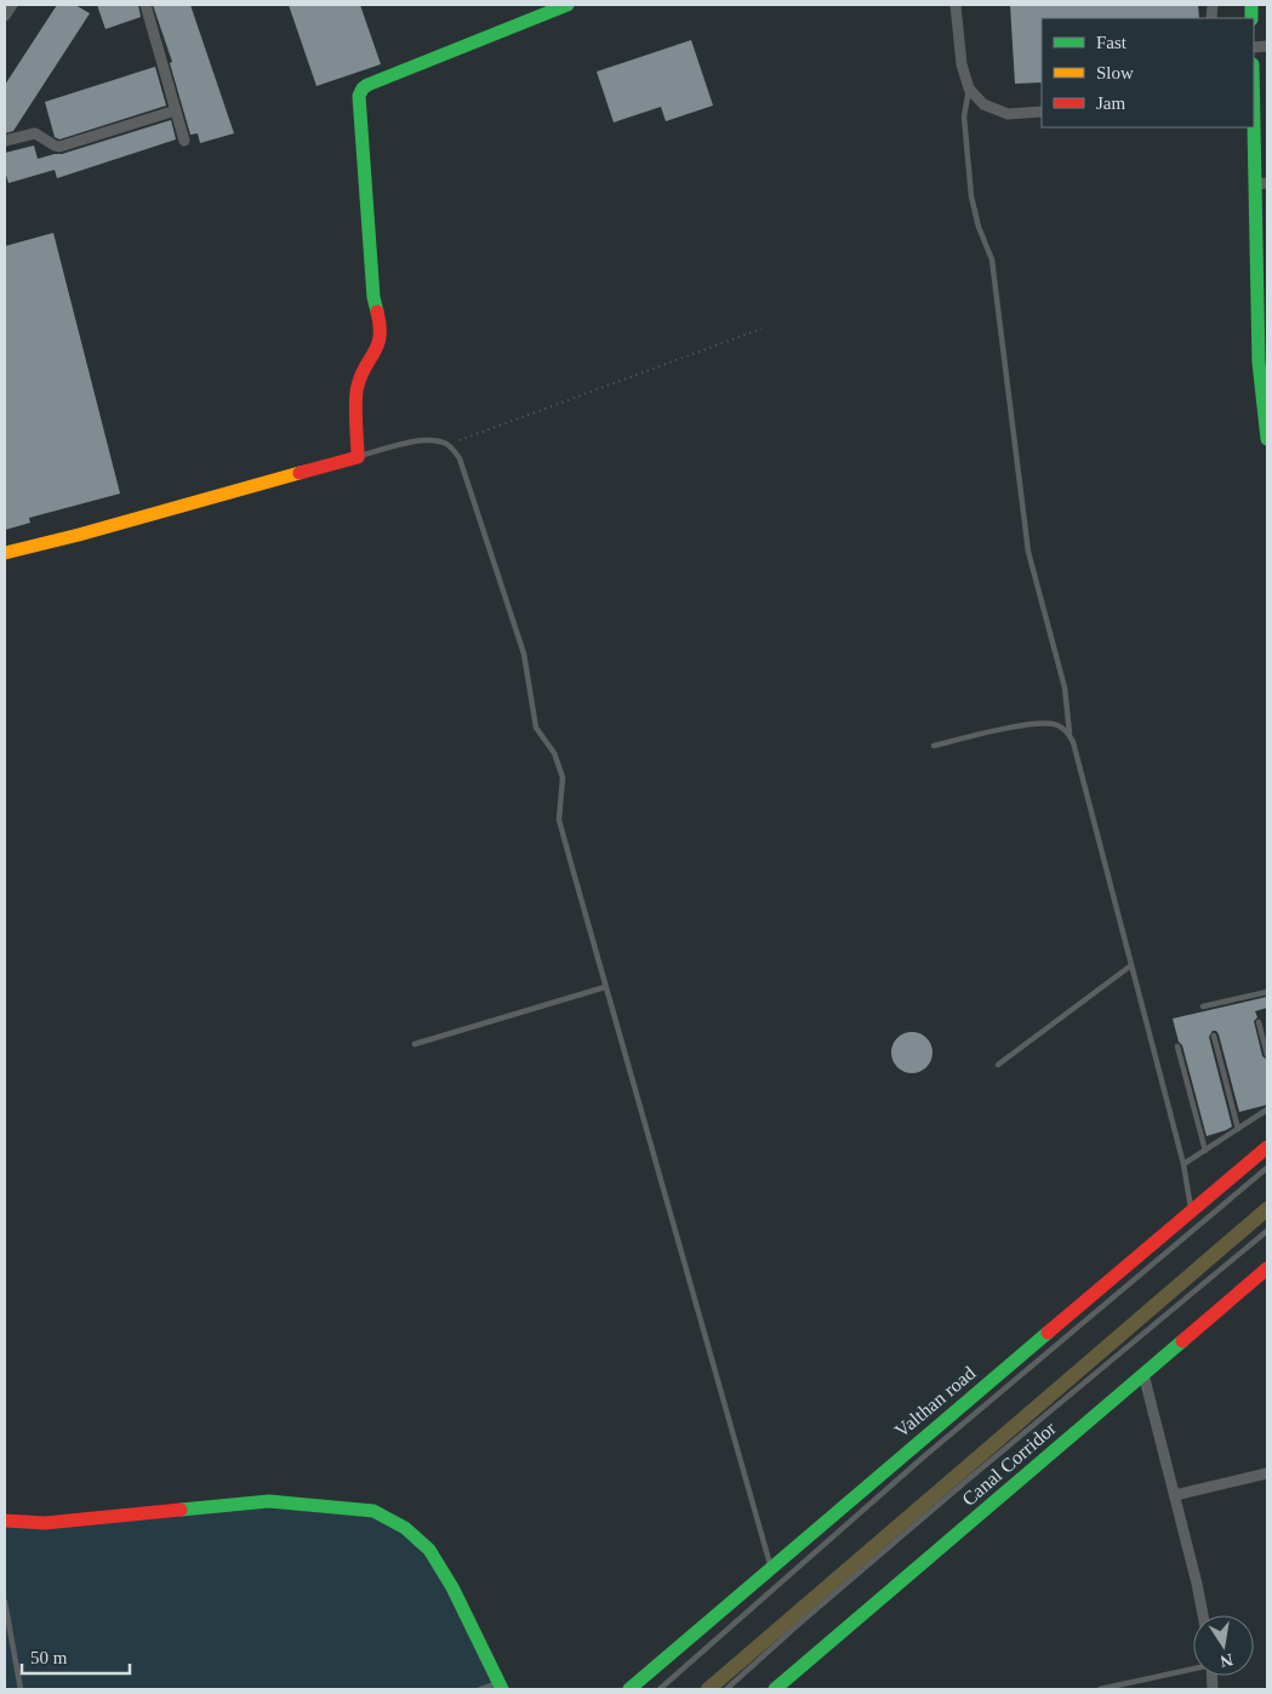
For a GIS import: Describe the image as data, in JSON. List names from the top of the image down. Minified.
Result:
{"streets":{"street":["Valthan road","Canal Corridor"]},"legend":["Fast","Slow","Jam"],"scale_bar":"50 m","north":"bottom"}
